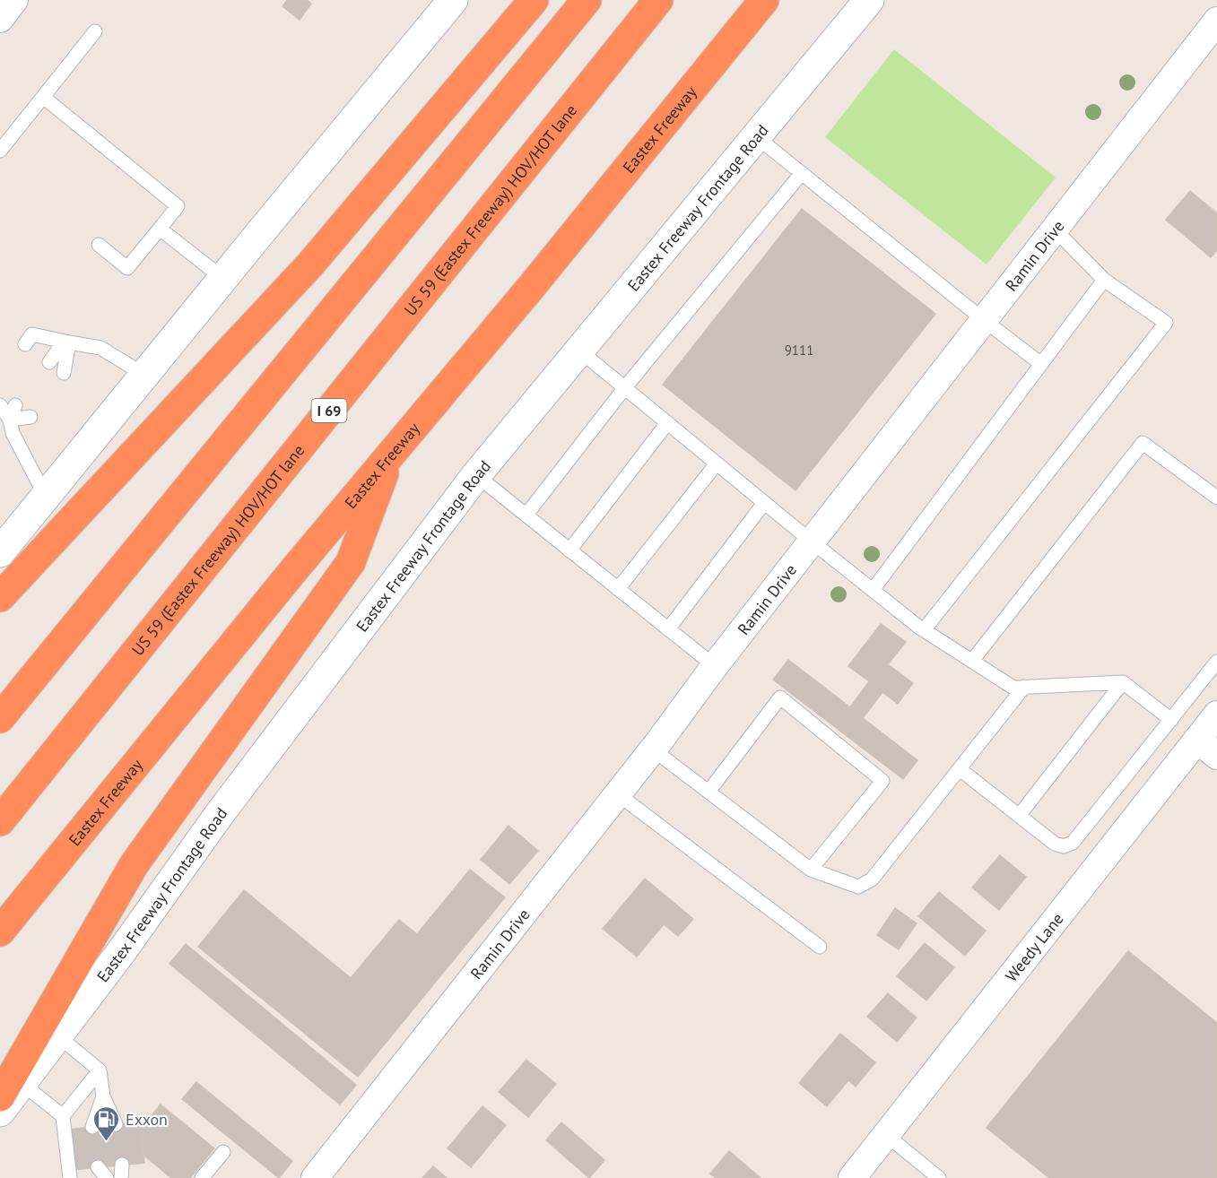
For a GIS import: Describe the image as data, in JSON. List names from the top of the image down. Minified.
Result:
{"streets":{"highway":["Eastex Freeway","US 59 (Eastex Freeway) HOV/HOT lane","I 69"],"main road":["Eastex Freeway Frontage Road"],"street":["Ramin Drive","Weedy Lane"]},"places":{"fuel station":["Exxon"]},"house_numbers":["9111"]}
